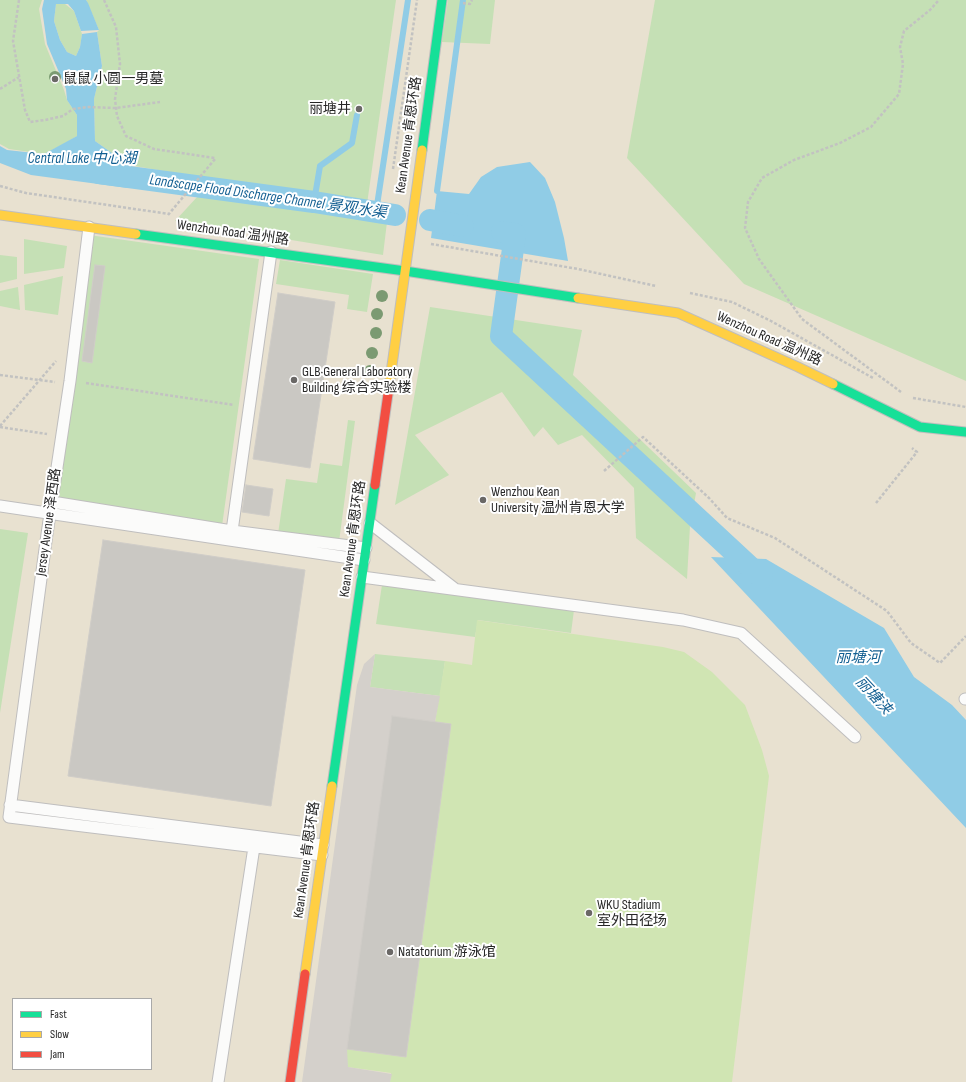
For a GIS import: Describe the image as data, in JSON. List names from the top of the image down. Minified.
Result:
{"streets":{"street":["Kean Avenue 肯恩环路","Wenzhou Road 温州路"],"lane":["Jersey Avenue 泽西路"]},"crossings":[["Kean Avenue 肯恩环路","Wenzhou Road 温州路"],["Wenzhou Road 温州路","Jersey Avenue 泽西路"]],"water":["Central Lake 中心湖","Landscape Flood Discharge Channel 景观水渠","丽塘河","丽塘浃"],"places":["鼠鼠 小圆一男墓","丽塘井","GLB·General Laboratory Building 综合实验楼","Wenzhou Kean University 温州肯恩大学","WKU Stadium 室外田径场","Natatorium 游泳馆"],"legend":["Fast","Slow","Jam"]}
